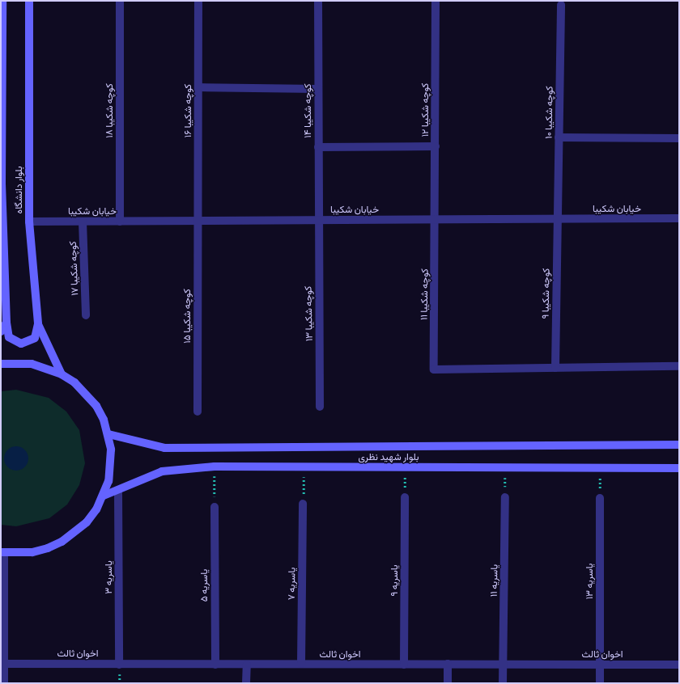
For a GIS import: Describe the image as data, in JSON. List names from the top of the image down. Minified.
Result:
{"streets":{"main road":["بلوار دانشگاه","بلوار شهید نظری"],"street":["کوچه شکیبا ۱۲","کوچه شکیبا ۱۸","کوچه شکیبا ۱۶","کوچه شکیبا ۱۴","کوچه شکیبا ۱۰","خیابان شکیبا","کوچه شکیبا ۱۷","کوچه شکیبا ۹","کوچه شکیبا ۱۱","کوچه شکیبا ۱۳","کوچه شکیبا ۱۵","یاسریه ۳","یاسریه ۹","یاسریه ۱۱","یاسریه ۱۳","یاسریه ۷","یاسریه ۵","اخوان ثالث"]},"crossings":[["کوچه شکیبا ۱۲","خیابان شکیبا"],["کوچه شکیبا ۱۲","کوچه شکیبا ۱۱"],["کوچه شکیبا ۱۸","خیابان شکیبا"],["کوچه شکیبا ۱۶","خیابان شکیبا"],["کوچه شکیبا ۱۶","کوچه شکیبا ۱۵"],["کوچه شکیبا ۱۴","خیابان شکیبا"],["کوچه شکیبا ۱۴","کوچه شکیبا ۱۳"],["کوچه شکیبا ۱۰","خیابان شکیبا"],["کوچه شکیبا ۱۰","کوچه شکیبا ۹"],["بلوار دانشگاه","خیابان شکیبا"],["خیابان شکیبا","کوچه شکیبا ۱۷"],["خیابان شکیبا","کوچه شکیبا ۹"],["خیابان شکیبا","کوچه شکیبا ۱۱"],["خیابان شکیبا","کوچه شکیبا ۱۳"],["خیابان شکیبا","کوچه شکیبا ۱۵"],["کوچه شکیبا ۹","کوچه شکیبا ۱۱"],["بلوار شهید نظری","یاسریه ۳"],["یاسریه ۳","اخوان ثالث"],["یاسریه ۹","اخوان ثالث"],["یاسریه ۱۱","اخوان ثالث"],["یاسریه ۱۳","اخوان ثالث"],["یاسریه ۷","اخوان ثالث"],["یاسریه ۵","اخوان ثالث"]]}
